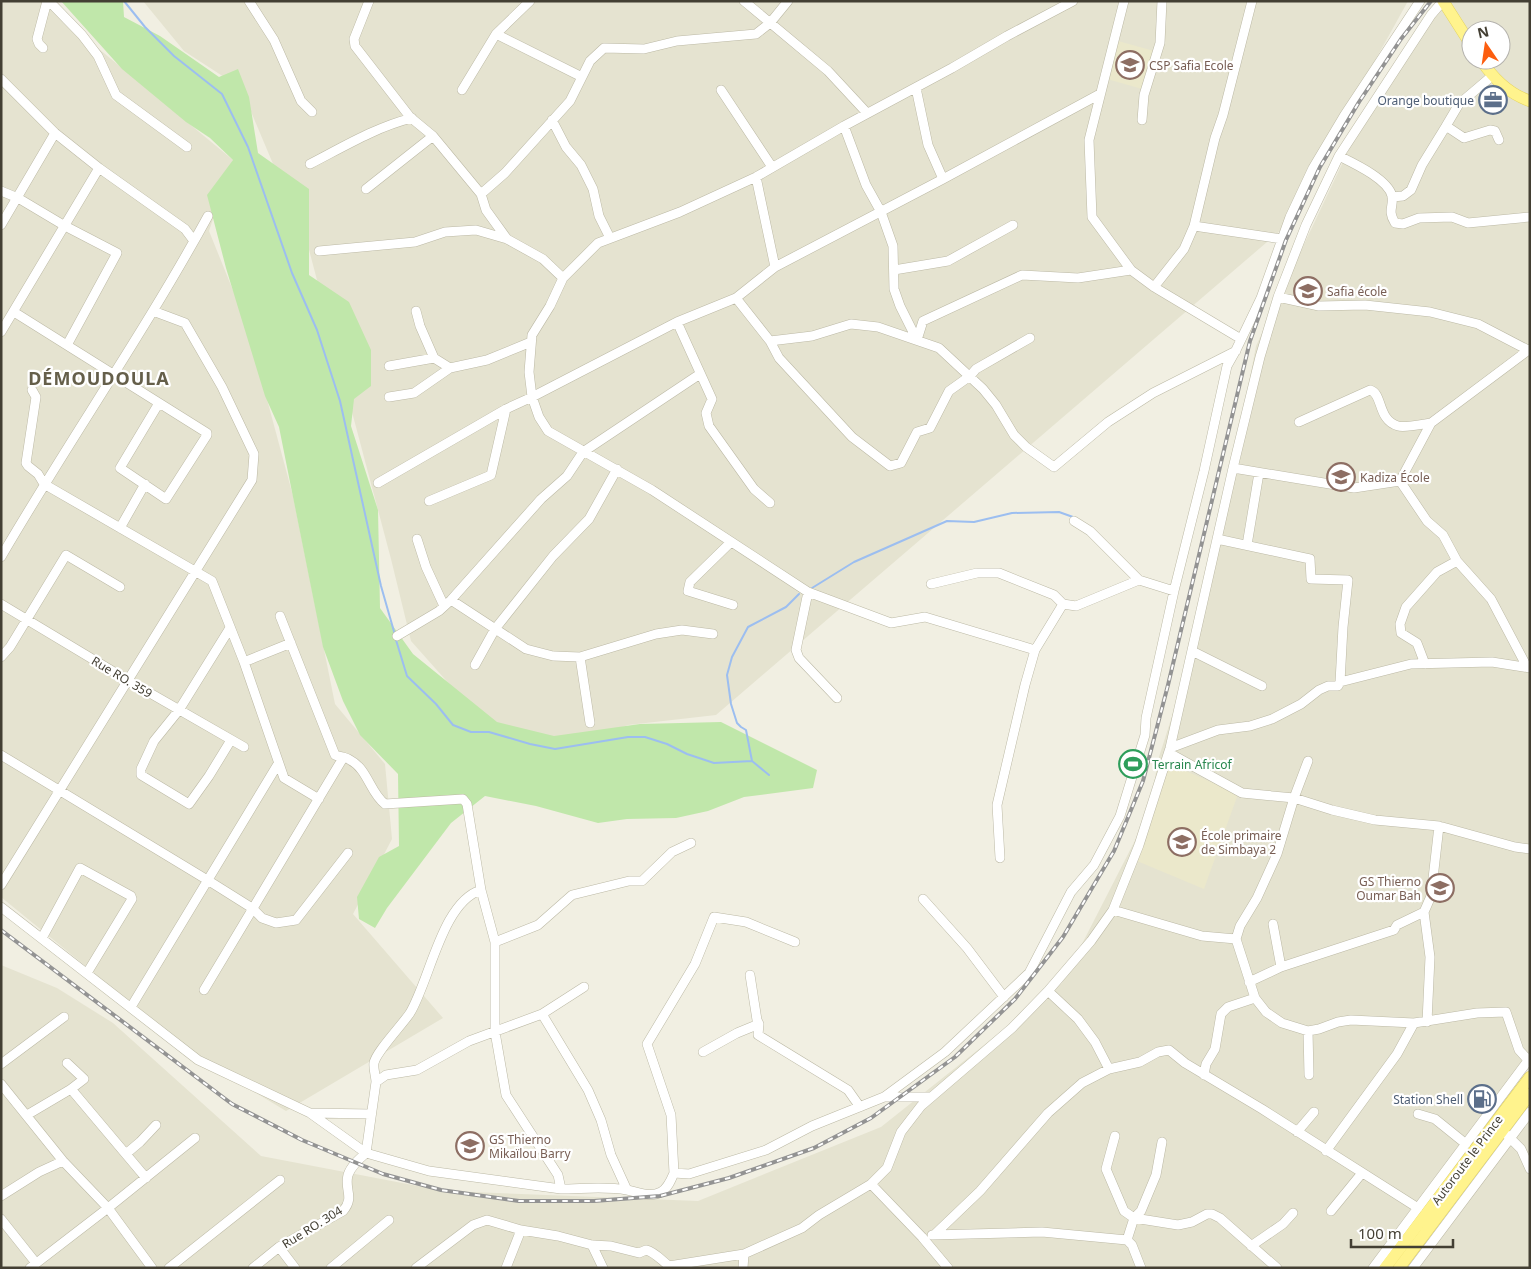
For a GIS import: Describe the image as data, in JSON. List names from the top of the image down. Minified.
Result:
{"streets":{"main road":["Autoroute le Prince"],"street":["Rue RO. 359","Rue RO. 304"]},"districts":["DÉMOUDOULA"],"places":{"school or university":["CSP Safia Ecole","Safia école","Kadiza École","École primaire de Simbaya 2","GS Thierno Oumar Bah","GS Thierno Mikaïlou Barry"],"office":["Orange boutique"],"sports":["Terrain Africof"],"fuel station":["Station Shell"]},"scale_bar":"100 m","north":"top"}
